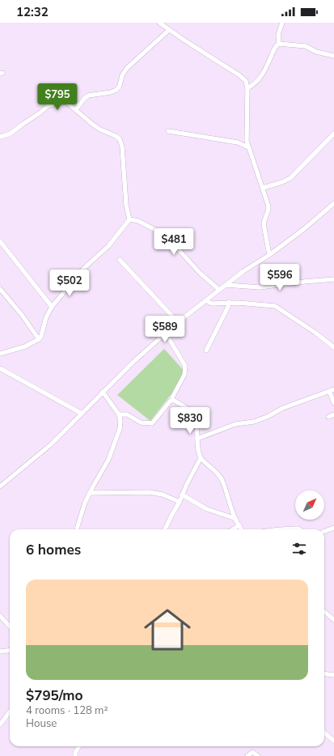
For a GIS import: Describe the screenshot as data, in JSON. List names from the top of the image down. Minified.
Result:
{"north":"top right","page":{"status":"12:32","price":["$795","$481","$596","$502","$589","$830"],"heading":"6 homes","list":[{"name":"$795/mo","note":"4 rooms · 128 m² · House"}]}}
